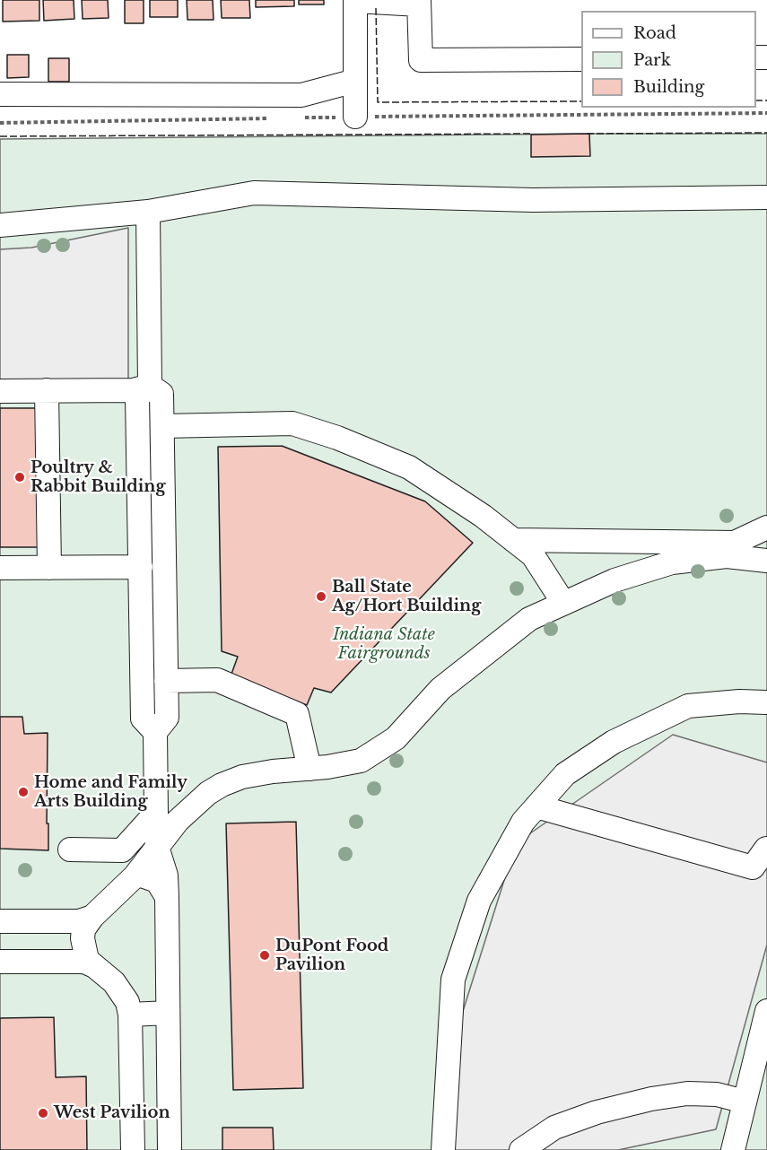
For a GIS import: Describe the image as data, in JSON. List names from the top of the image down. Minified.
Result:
{"parks":["Indiana State Fairgrounds"],"places":["Poultry & Rabbit Building","Ball State Ag/Hort Building","Home and Family Arts Building","DuPont Food Pavilion","West Pavilion"],"legend":["Road","Park","Building"]}
